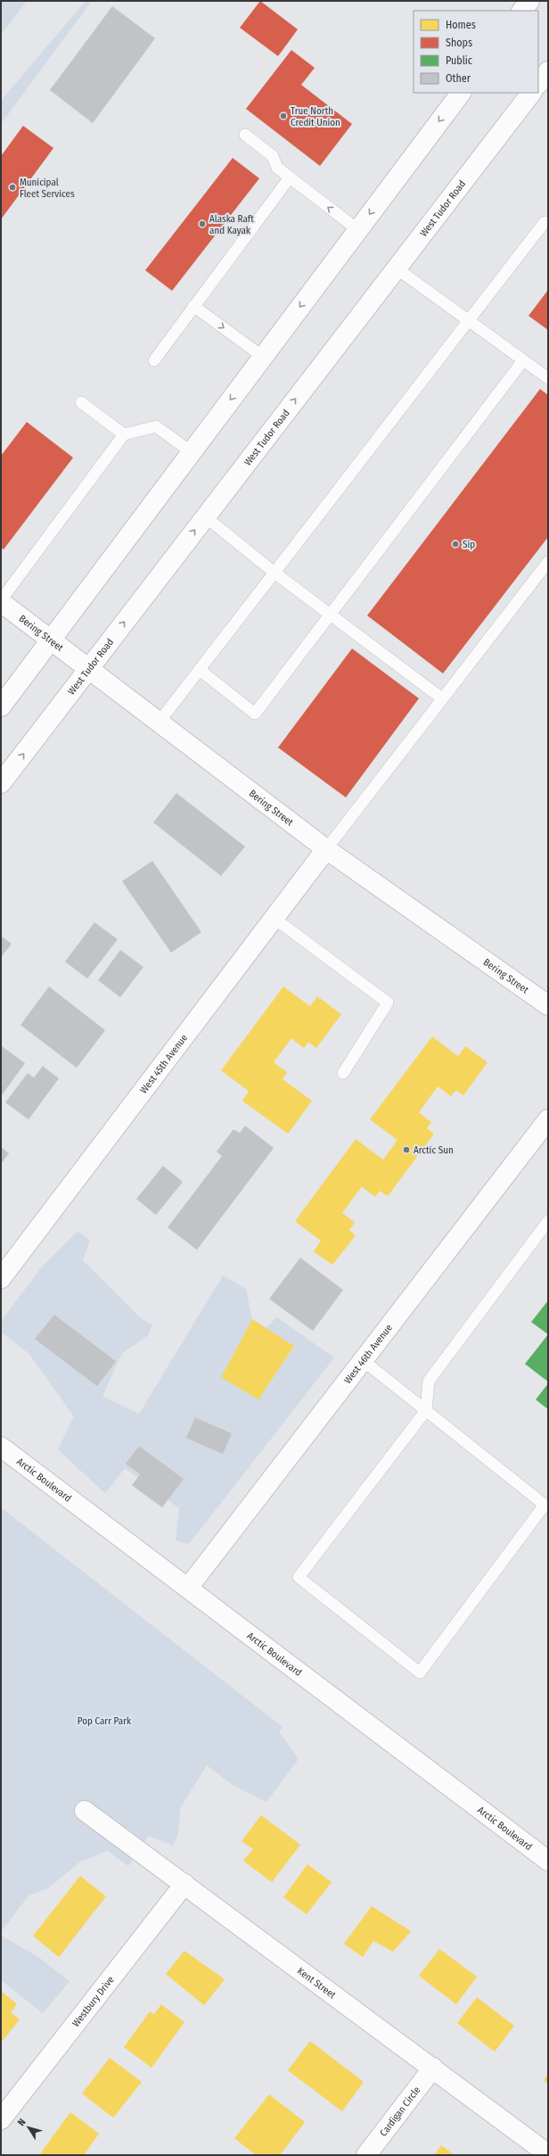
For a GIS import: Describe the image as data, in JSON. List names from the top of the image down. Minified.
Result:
{"streets":{"street":["West Tudor Road","Bering Street","West 45th Avenue","West 46th Avenue","Arctic Boulevard","Kent Street","Westbury Drive","Cardigan Circle"]},"crossings":[["West Tudor Road","Bering Street"],["Bering Street","West 45th Avenue"],["West 46th Avenue","Arctic Boulevard"],["Kent Street","Westbury Drive"],["Kent Street","Cardigan Circle"]],"parks":["Pop Carr Park"],"places":["True North Credit Union","Municipal Fleet Services","Alaska Raft and Kayak","Sip","Arctic Sun"],"legend":["Homes","Shops","Public","Other"],"north":"top left"}
